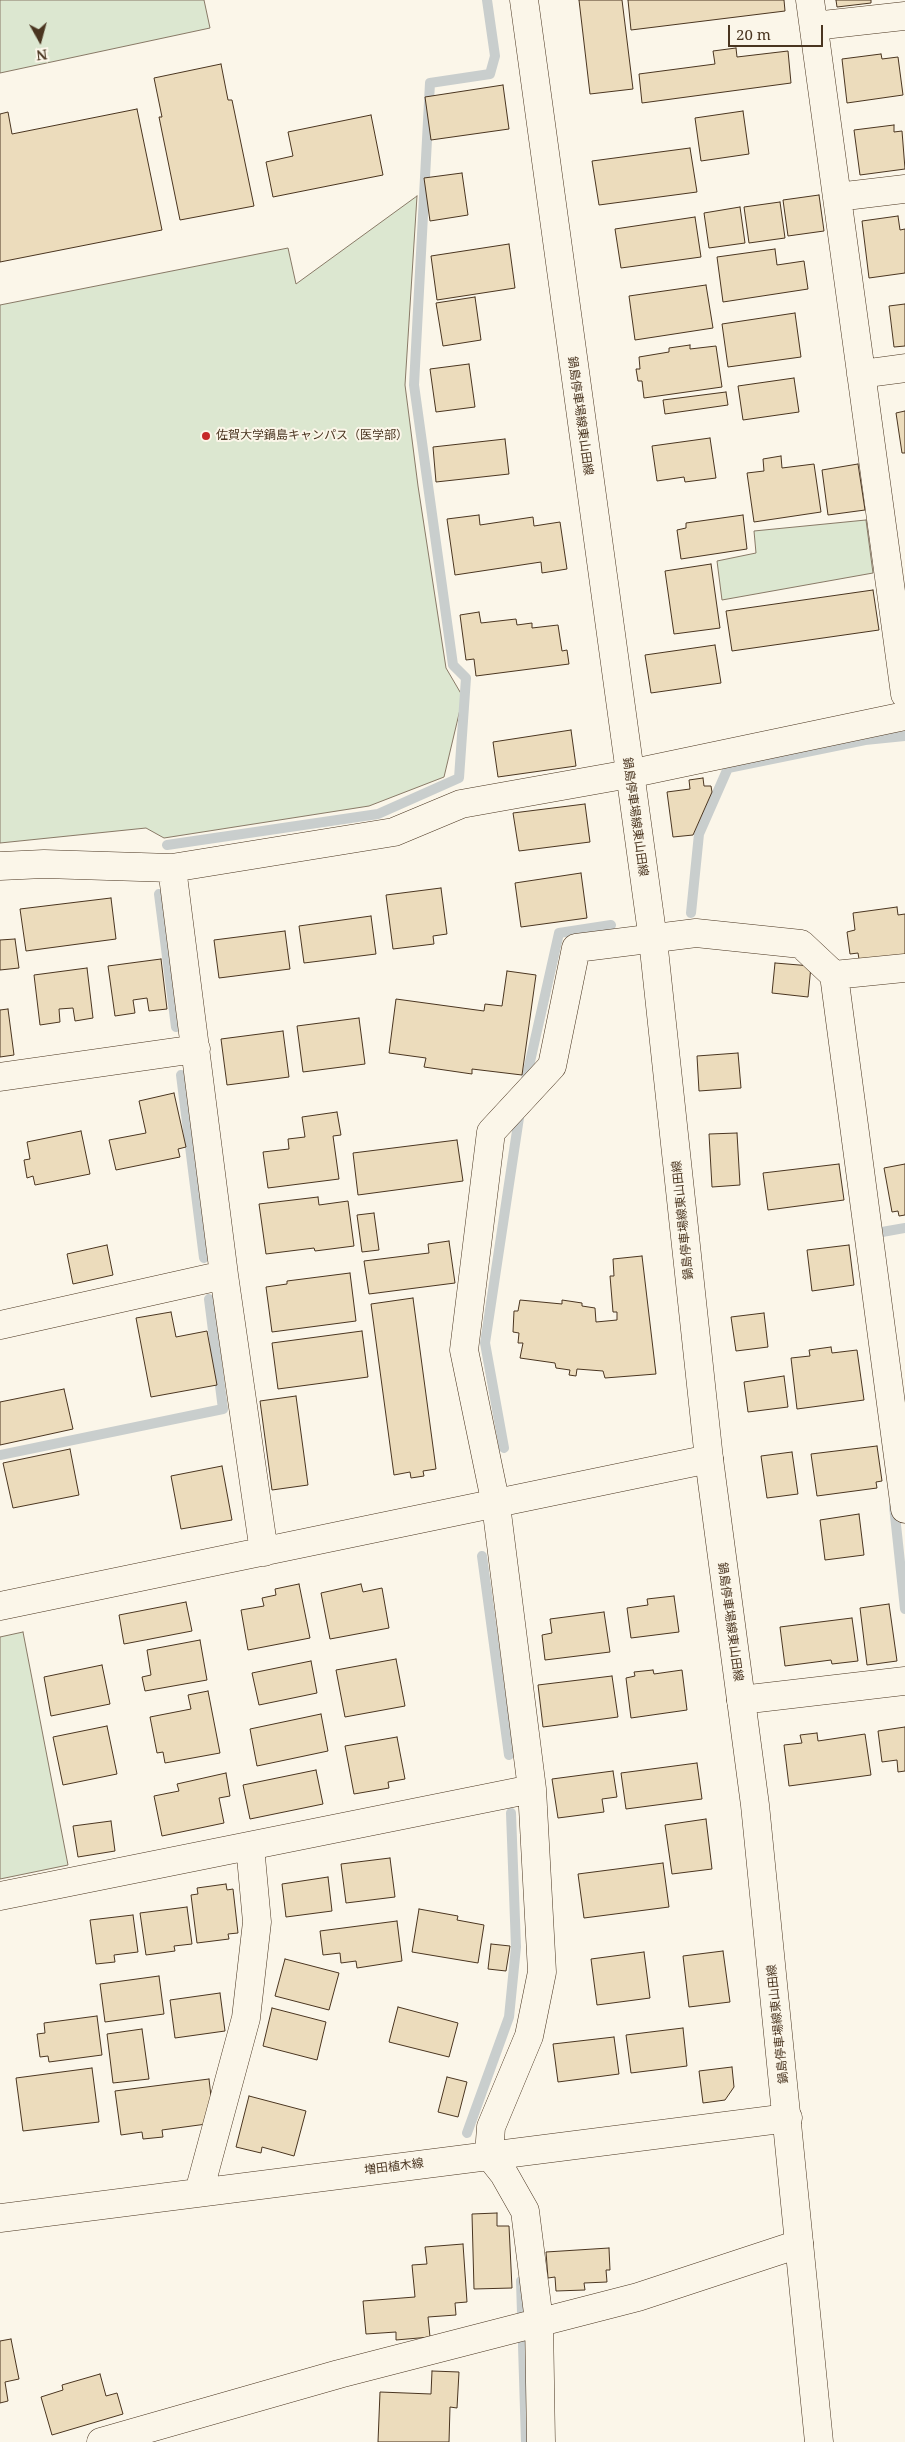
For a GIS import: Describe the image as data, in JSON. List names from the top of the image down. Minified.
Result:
{"streets":{"street":["鍋島停車場線東山田線","増田植木線"]},"crossings":[["鍋島停車場線東山田線","増田植木線"]],"places":["佐賀大学鍋島キャンパス（医学部）"],"scale_bar":"20 m","north":"bottom"}
